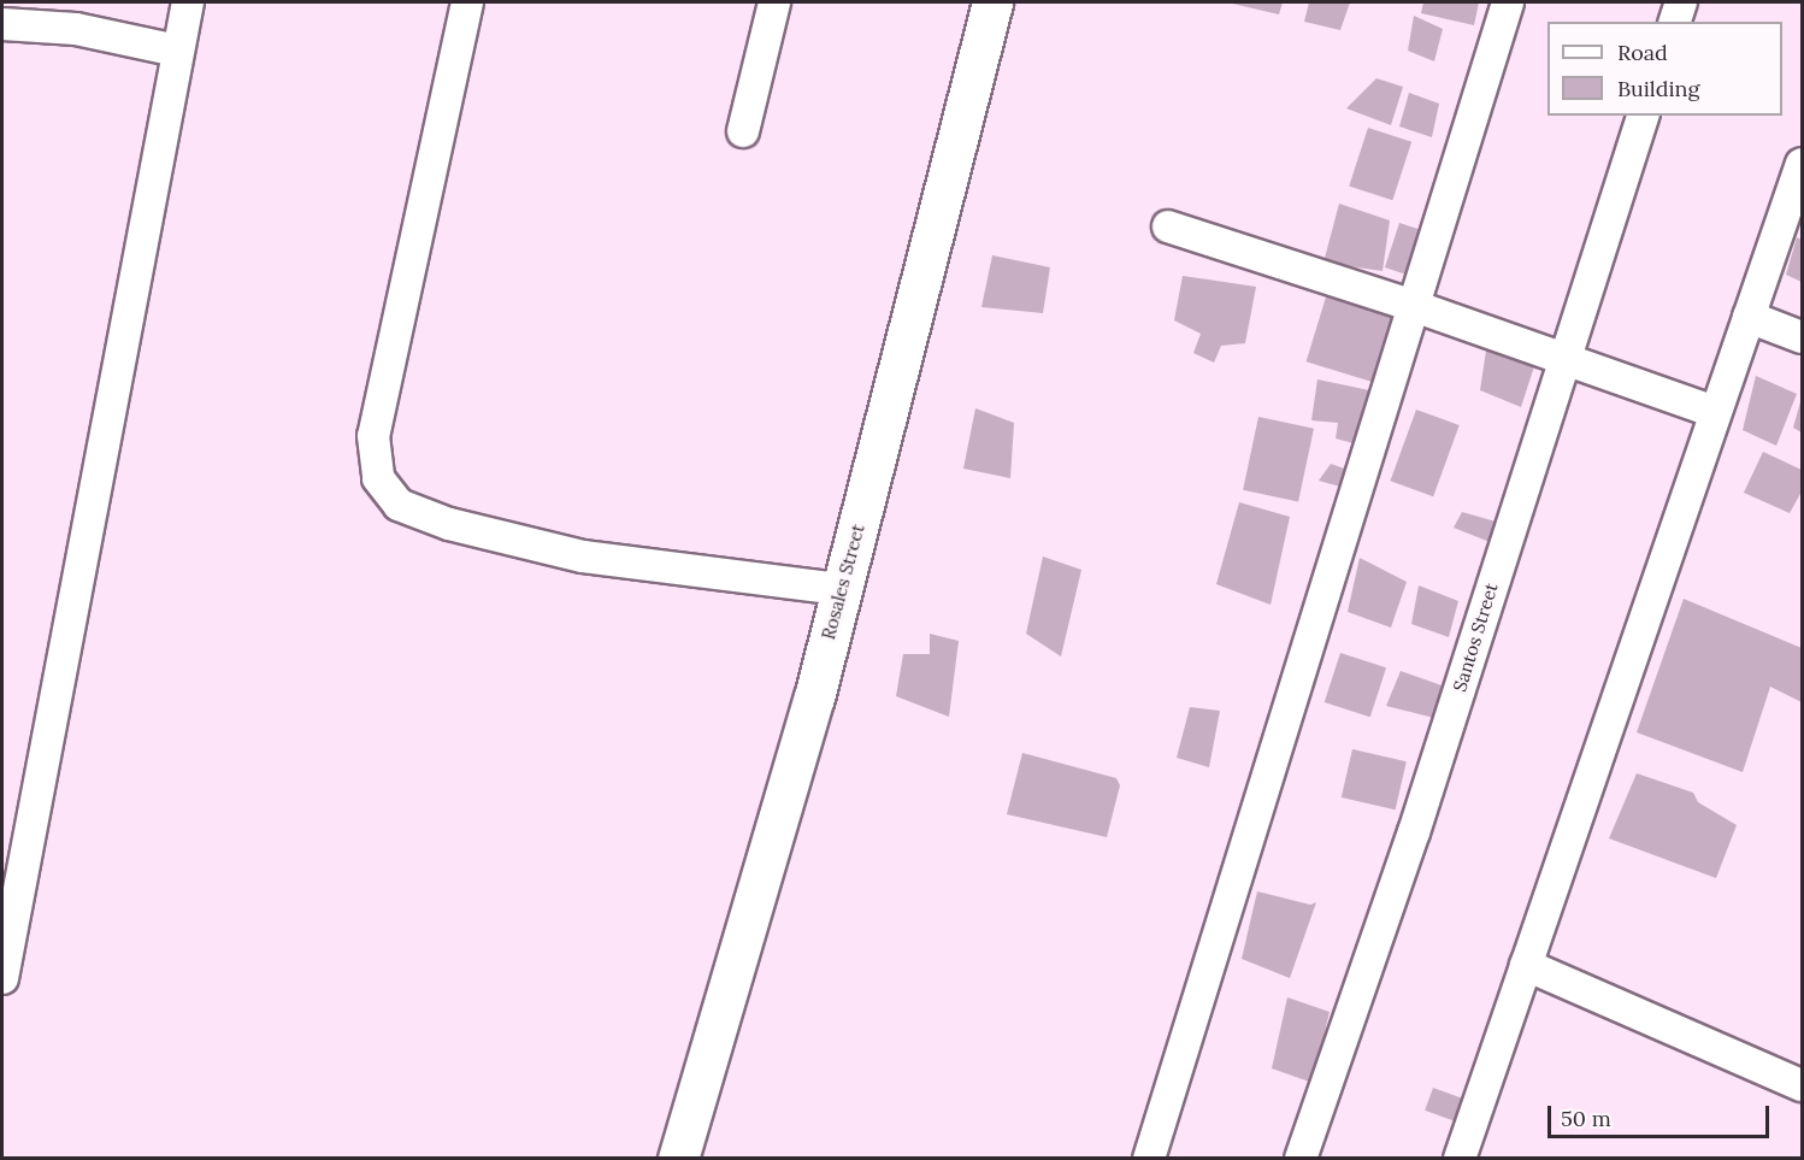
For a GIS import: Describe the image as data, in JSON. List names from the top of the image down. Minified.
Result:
{"streets":{"main road":["Rosales Street"],"street":["Santos Street"]},"legend":["Road","Building"],"scale_bar":"50 m"}
